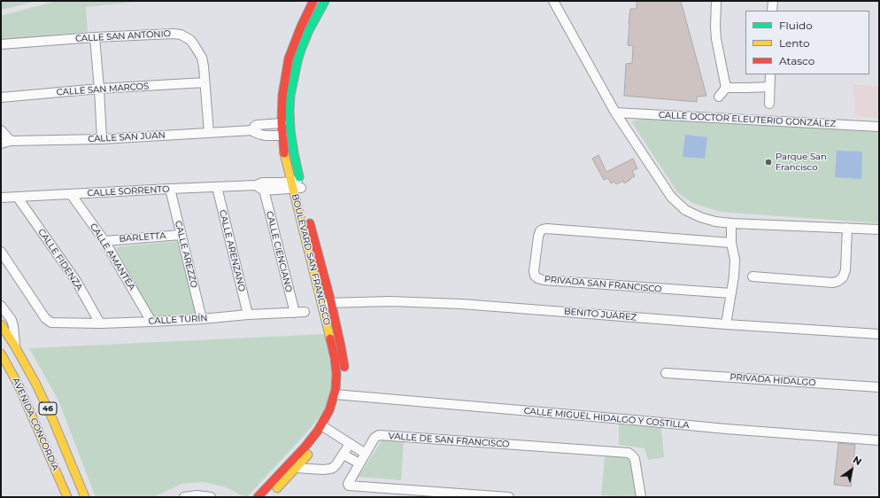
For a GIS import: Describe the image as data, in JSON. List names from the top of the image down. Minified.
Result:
{"streets":{"street":["CALLE SAN ANTONIO","CALLE SAN MARCOS","CALLE DOCTOR ELEUTERIO GONZÁLEZ","CALLE SAN JUAN","CALLE SORRENTO","BARLETTA","CALLE ARENZANO","CALLE CIENCIANO","CALLE AREZZO","CALLE AMANTEA","CALLE FIDENZA","BOULEVARD SAN FRANCISCO","PRIVADA SAN FRANCISCO","BENITO JUÁREZ","CALLE TURÍN","PRIVADA HIDALGO","46","CALLE MIGUEL HIDALGO Y COSTILLA","AVENIDA CONCORDIA","VALLE DE SAN FRANCISCO"]},"crossings":[["CALLE SAN ANTONIO","CALLE SAN MARCOS"],["CALLE SAN ANTONIO","CALLE SAN JUAN"],["CALLE SAN JUAN","BOULEVARD SAN FRANCISCO"],["CALLE SORRENTO","CALLE ARENZANO"],["CALLE SORRENTO","CALLE CIENCIANO"],["CALLE SORRENTO","CALLE AREZZO"],["CALLE SORRENTO","CALLE AMANTEA"],["CALLE SORRENTO","CALLE FIDENZA"],["CALLE SORRENTO","BOULEVARD SAN FRANCISCO"],["BARLETTA","CALLE AREZZO"],["BARLETTA","CALLE AMANTEA"],["CALLE ARENZANO","CALLE TURÍN"],["CALLE CIENCIANO","CALLE TURÍN"],["CALLE AREZZO","CALLE TURÍN"],["CALLE AMANTEA","CALLE TURÍN"],["CALLE FIDENZA","CALLE TURÍN"],["BOULEVARD SAN FRANCISCO","BENITO JUÁREZ"],["BOULEVARD SAN FRANCISCO","CALLE MIGUEL HIDALGO Y COSTILLA"]],"places":["Parque San Francisco"],"legend":["Fluido","Lento","Atasco"],"north":"top right"}
